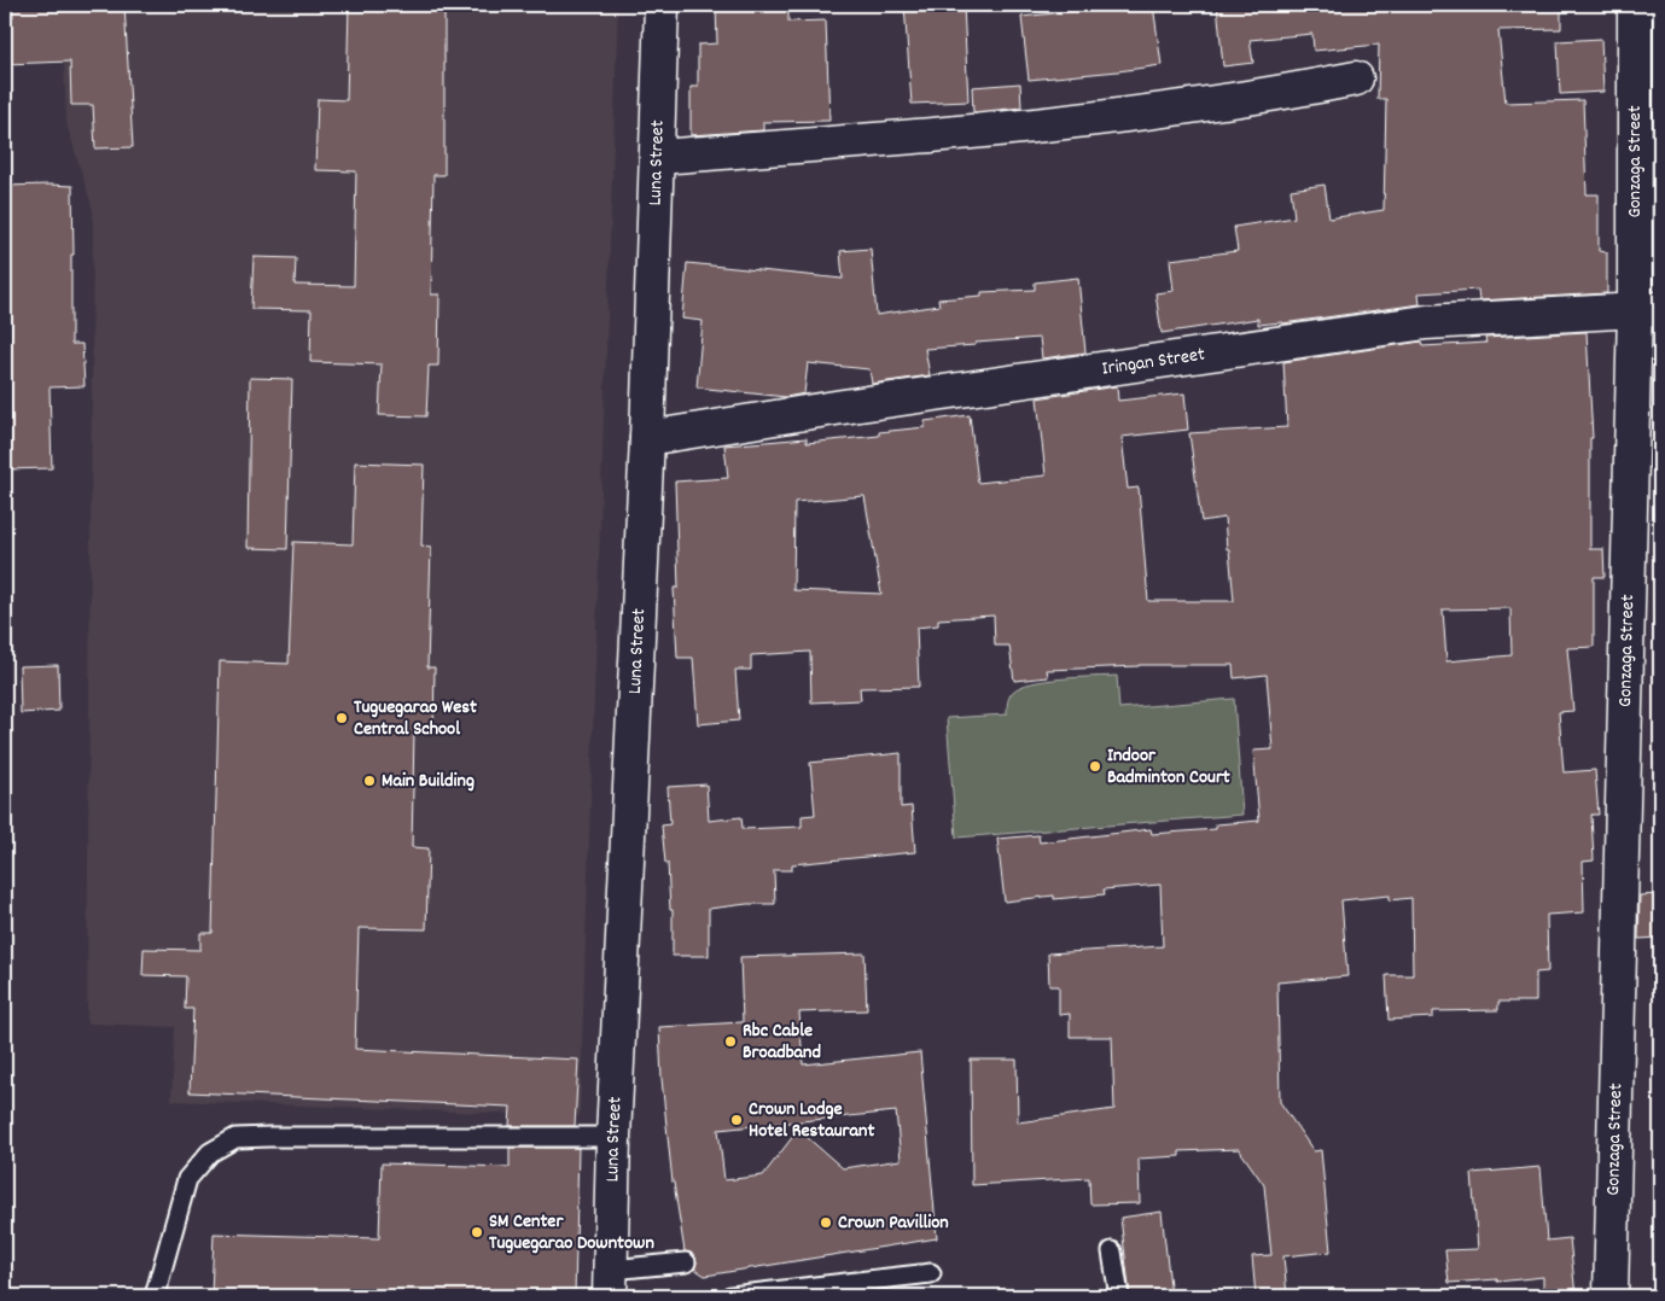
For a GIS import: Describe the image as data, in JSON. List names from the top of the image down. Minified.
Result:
{"streets":{"street":["Luna Street","Gonzaga Street","Iringan Street"]},"crossings":[["Luna Street","Iringan Street"],["Gonzaga Street","Iringan Street"]],"places":["Tuguegarao West Central School","Indoor Badminton Court","Main Building","Rbc Cable Broadband","Crown Lodge Hotel Restaurant","Crown Pavillion","SM Center Tuguegarao Downtown"]}
